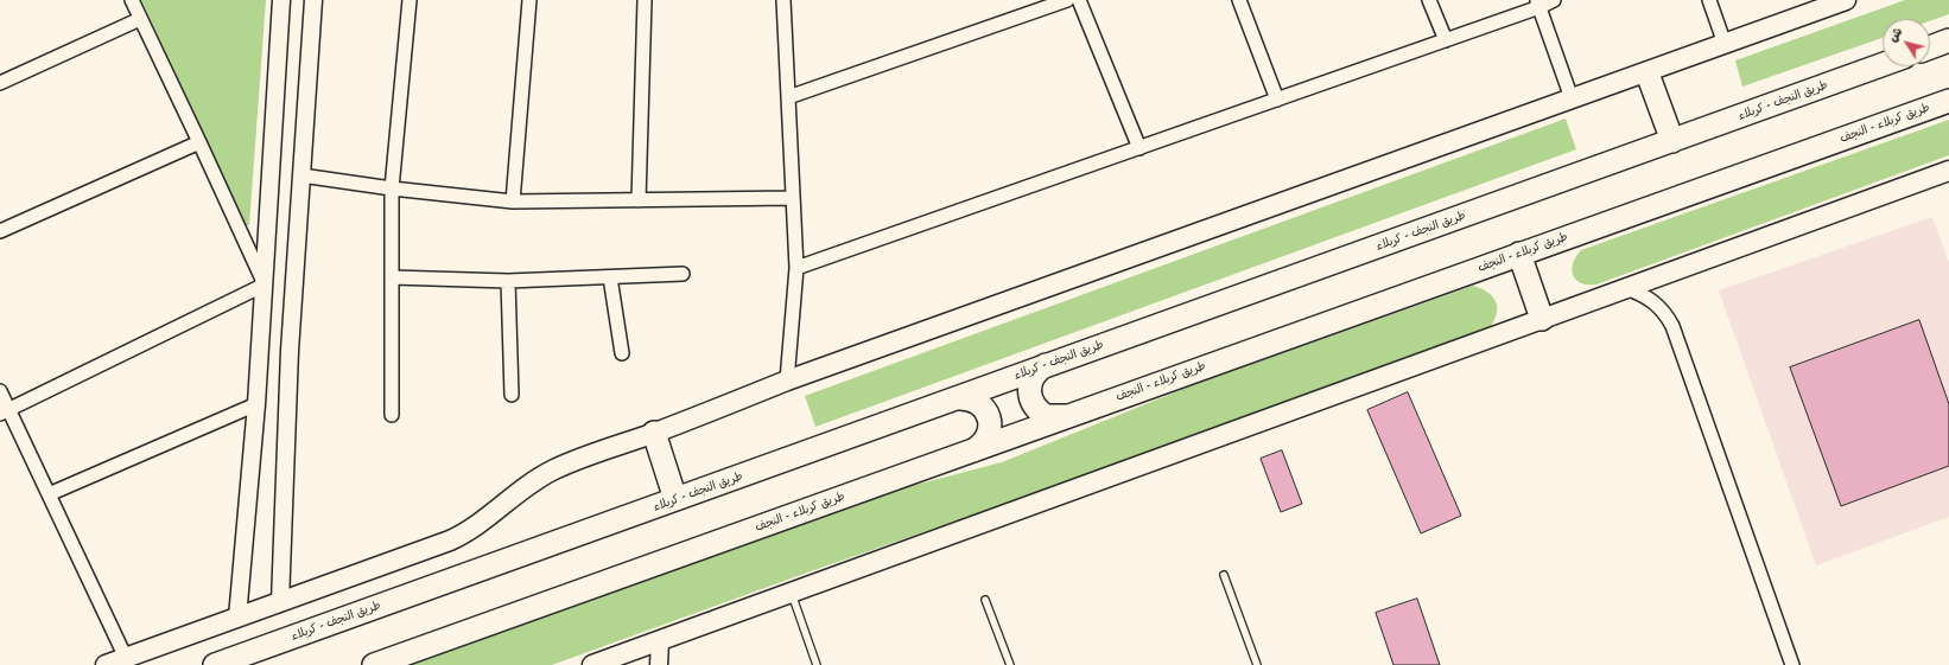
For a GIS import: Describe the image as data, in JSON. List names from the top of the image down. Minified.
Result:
{"streets":{"highway":["طريق النجف - كربلاء","طريق كربلاء - النجف"]},"north":"top left"}
